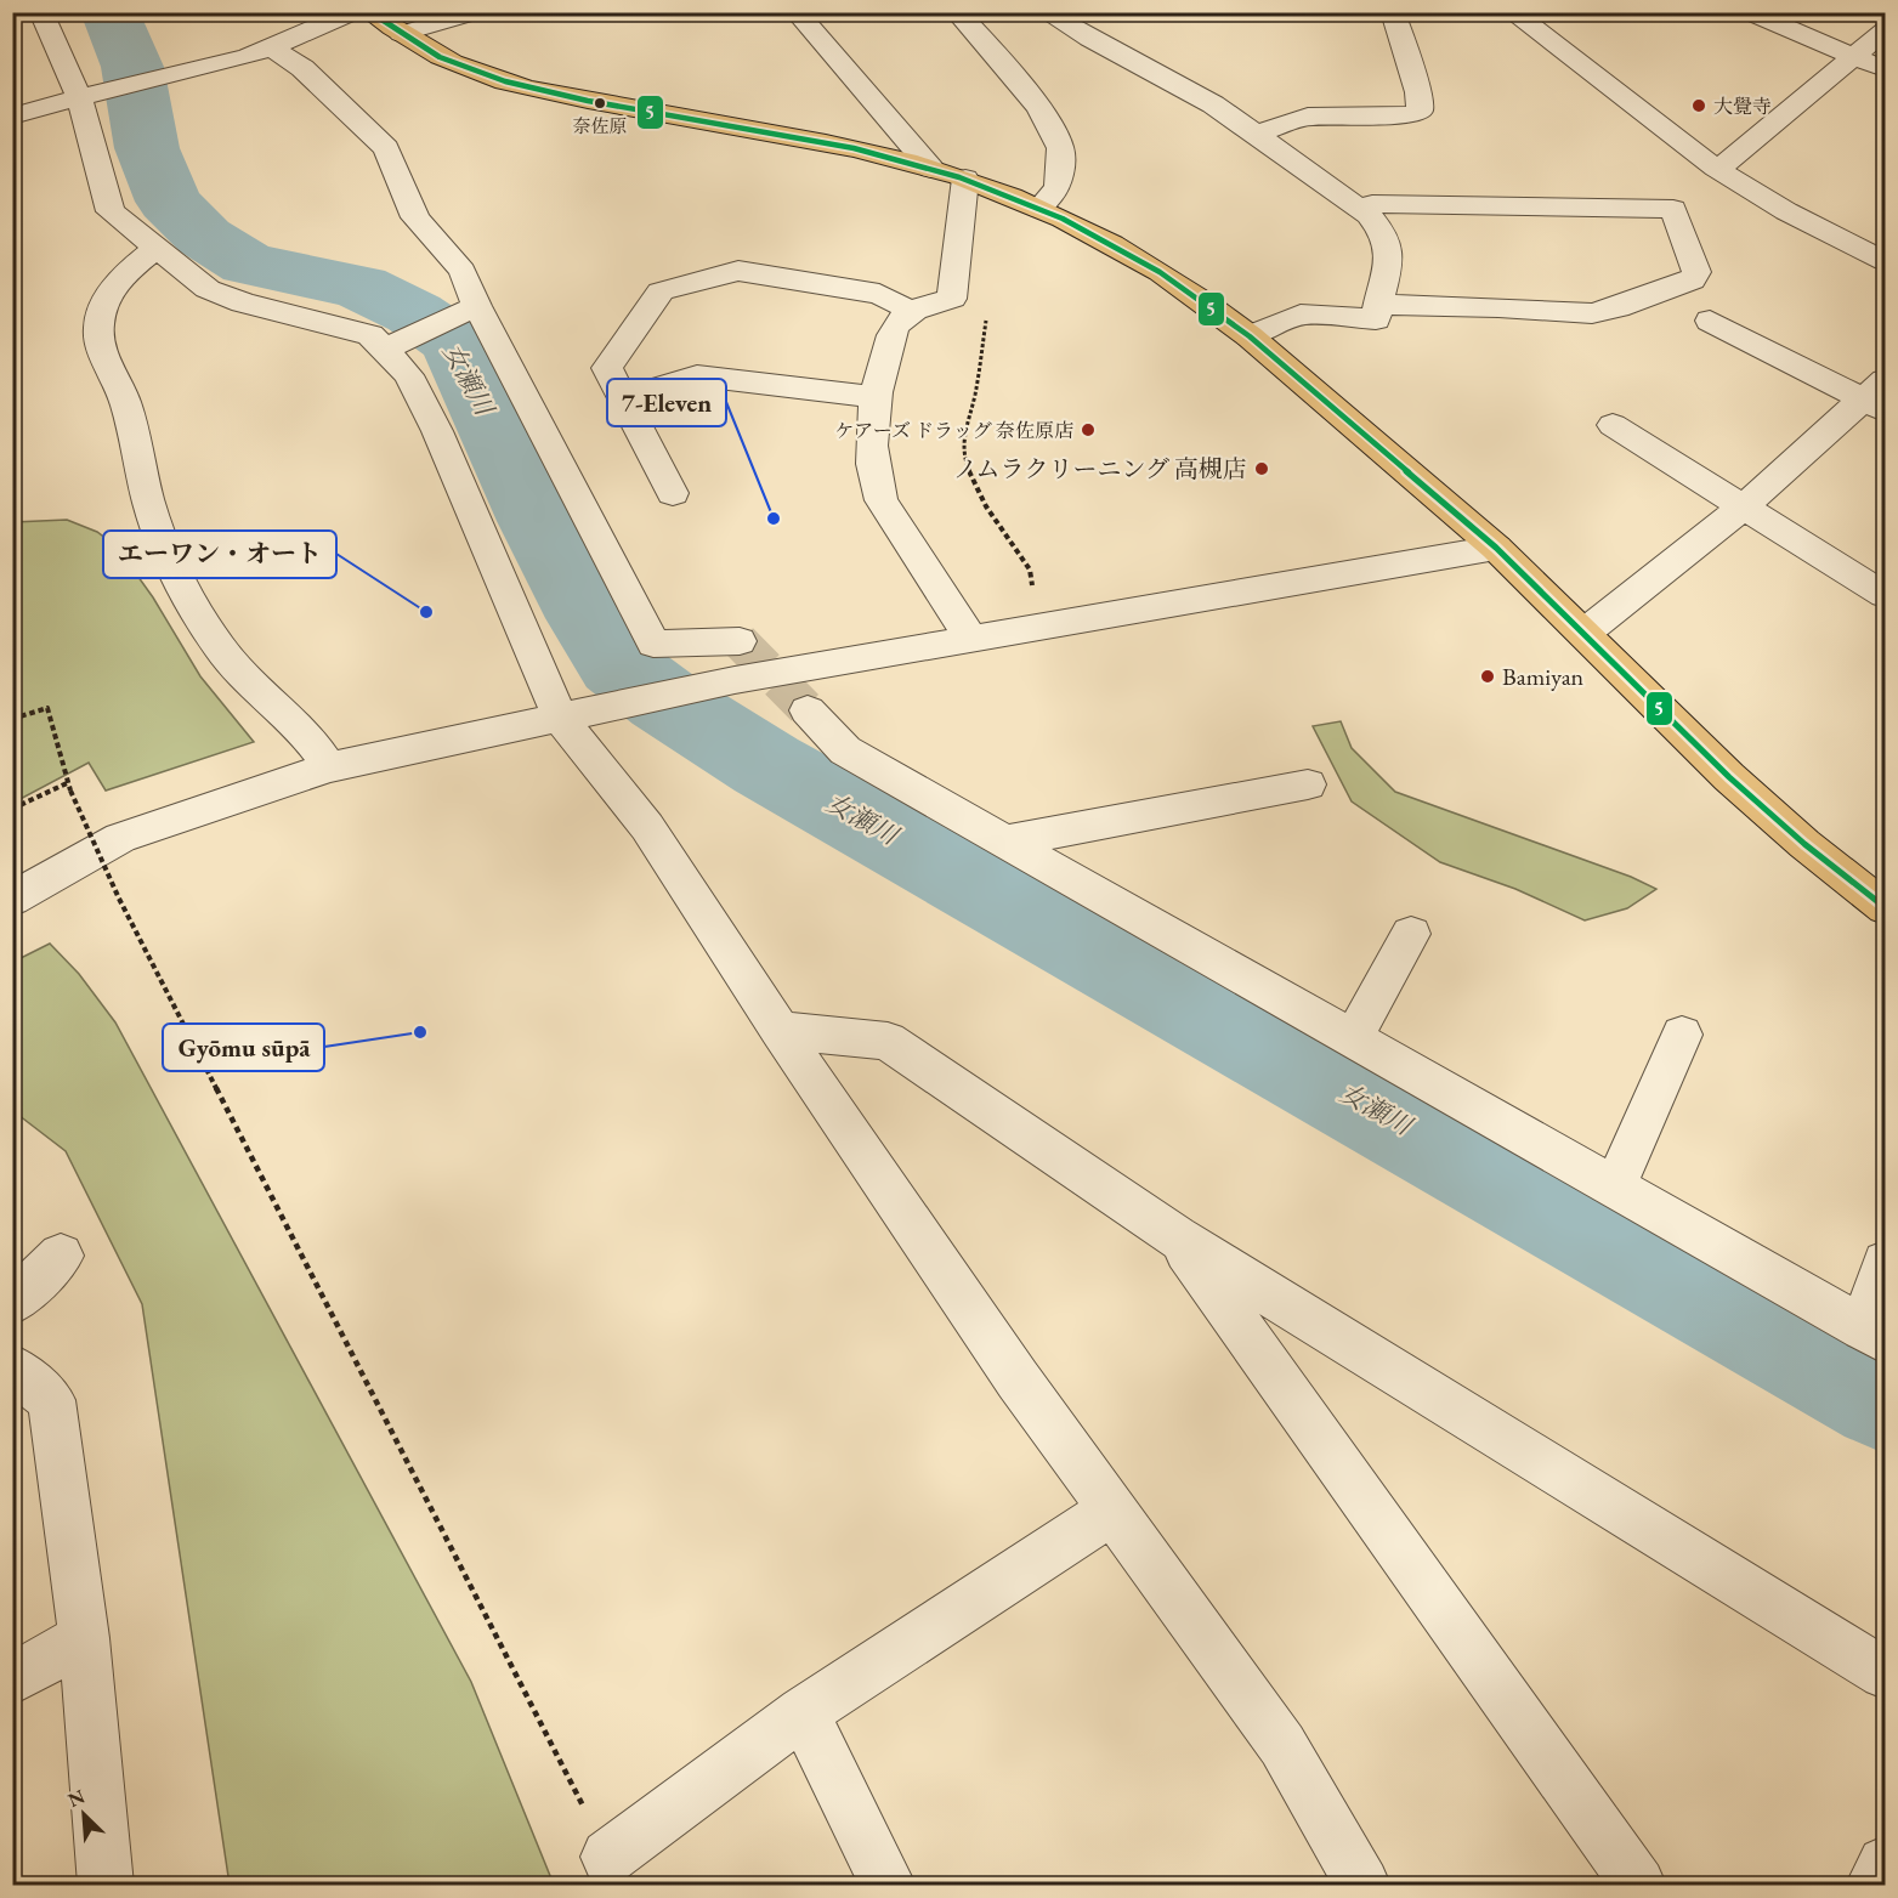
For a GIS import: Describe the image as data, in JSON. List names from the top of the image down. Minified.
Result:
{"water":["女瀬川"],"places":["奈佐原","大覺寺","ケアーズ ドラッグ 奈佐原店","ノムラクリーニング 高槻店","7-Eleven","エーワン・オート","Bamiyan","Gyōmu sūpā"],"lines":["transit line 5"],"north":"top left"}
